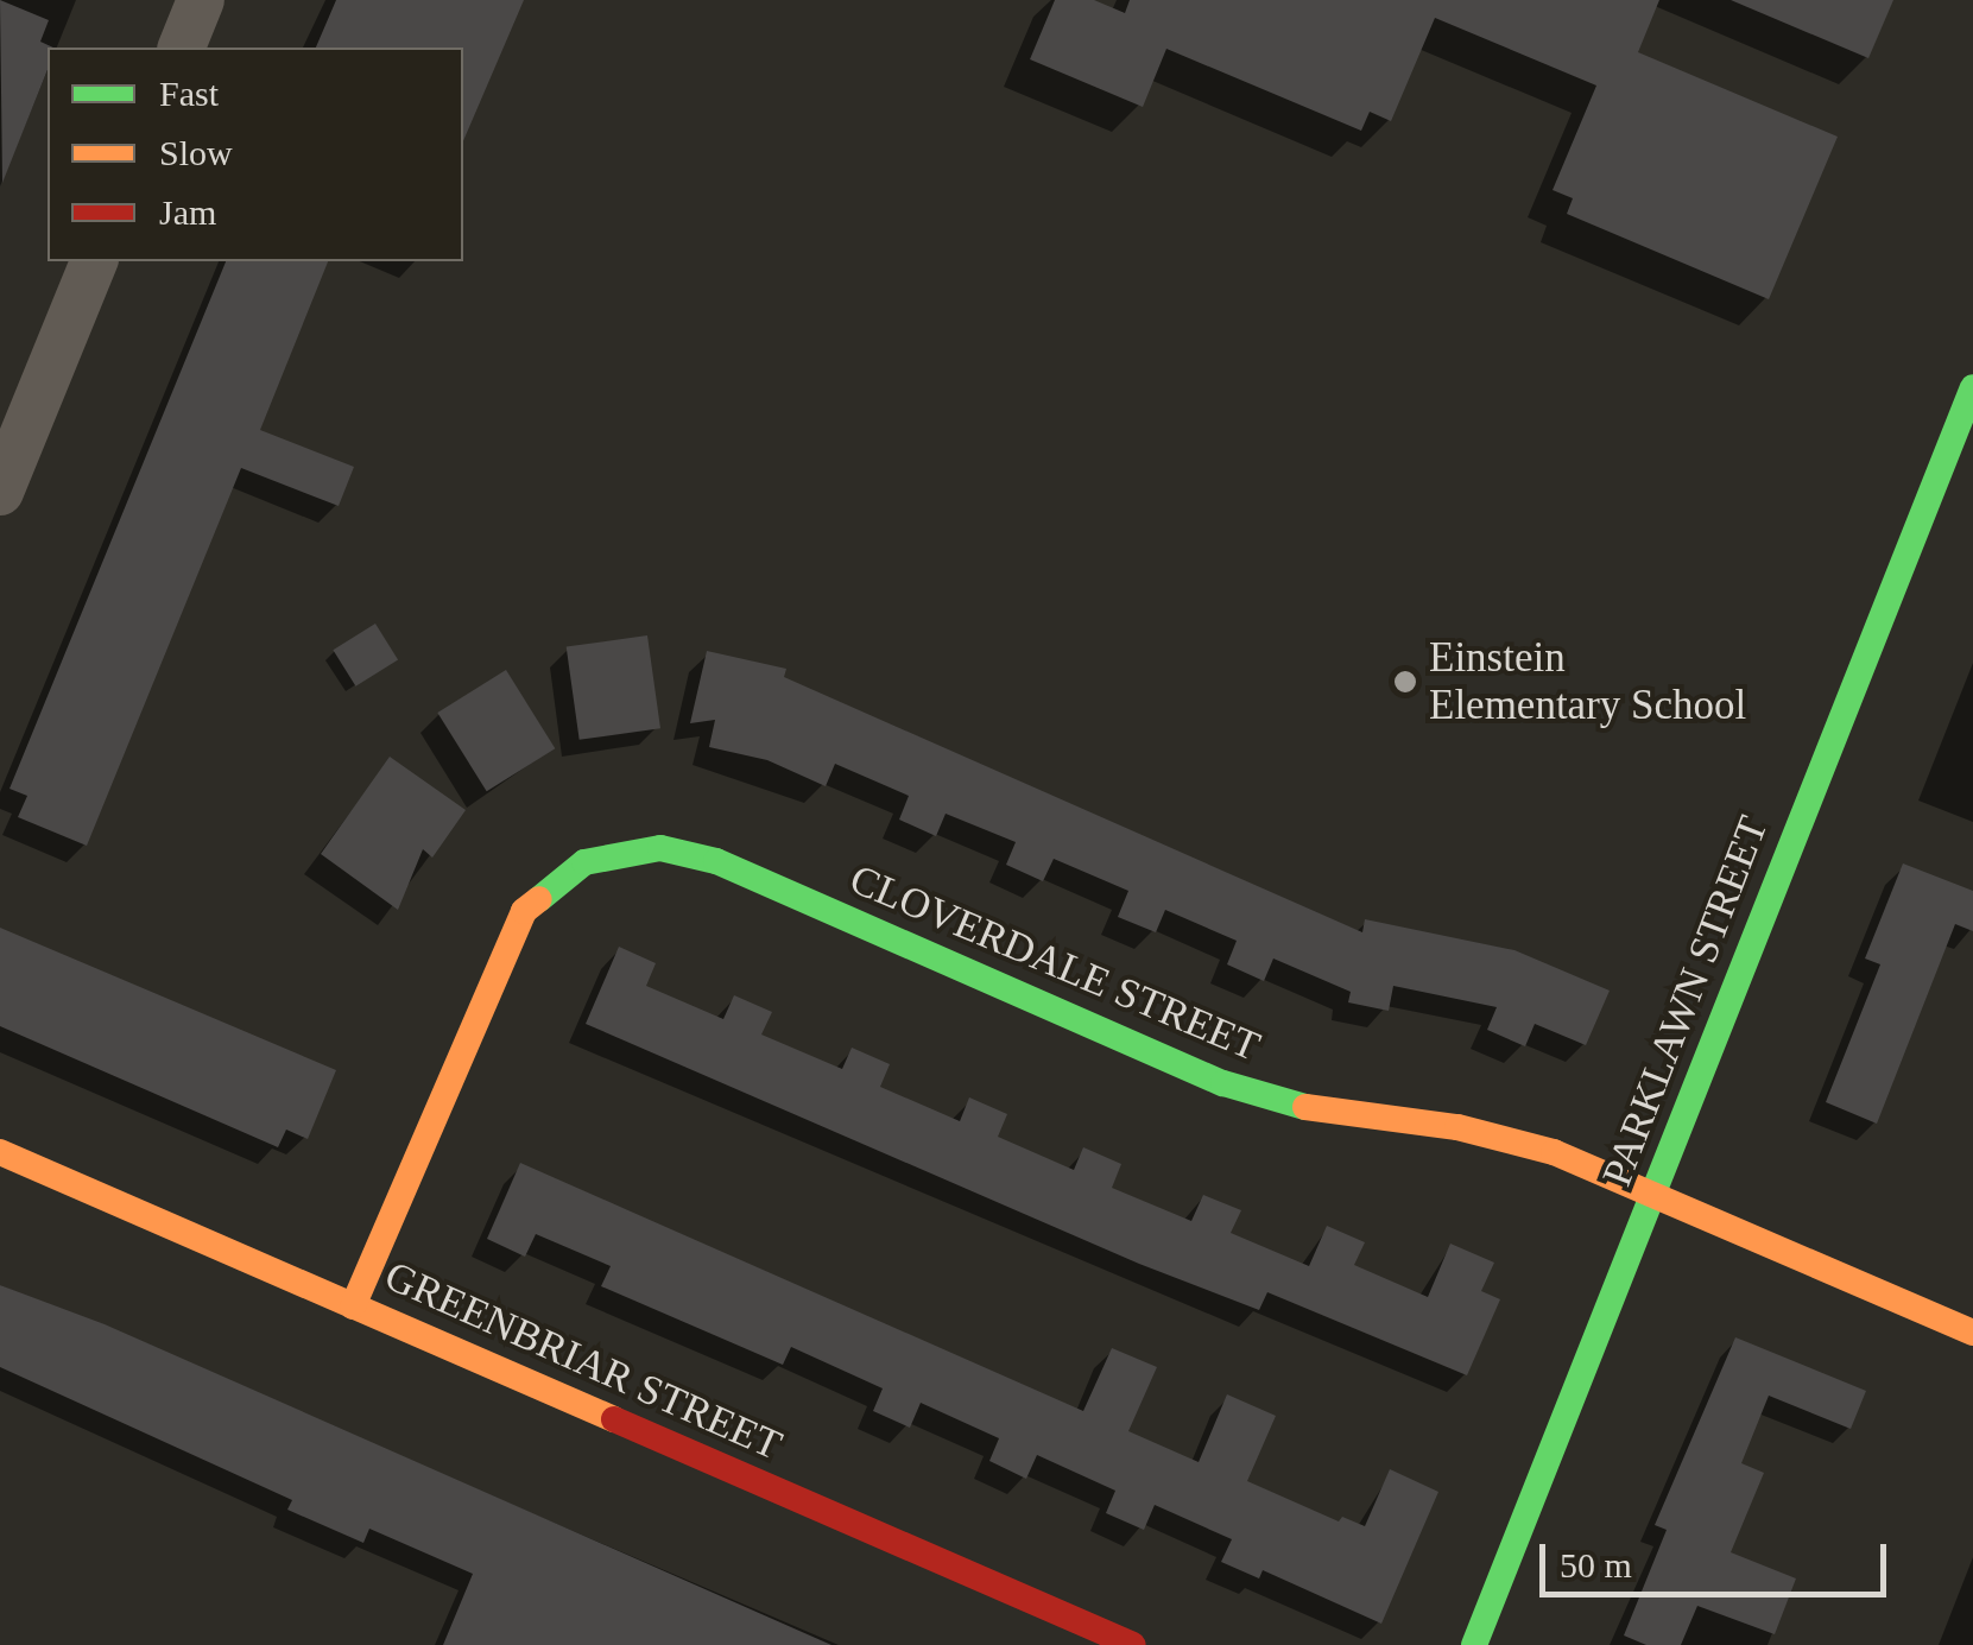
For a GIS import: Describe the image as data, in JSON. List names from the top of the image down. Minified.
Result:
{"streets":{"street":["CLOVERDALE STREET","PARKLAWN STREET","GREENBRIAR STREET"]},"crossings":[["CLOVERDALE STREET","PARKLAWN STREET"],["CLOVERDALE STREET","GREENBRIAR STREET"]],"places":["Einstein Elementary School"],"legend":["Fast","Slow","Jam"],"scale_bar":"50 m"}
